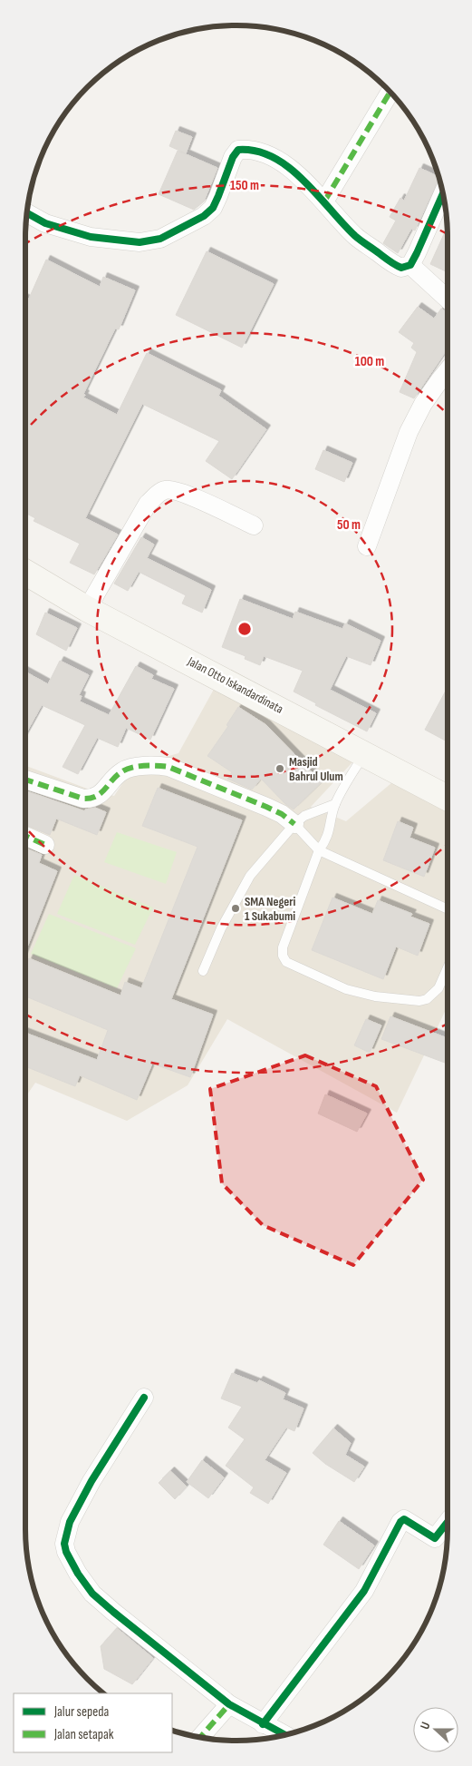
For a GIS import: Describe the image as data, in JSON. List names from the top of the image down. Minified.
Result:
{"streets":{"main road":["Jalan Otto Iskandardinata"]},"places":["Masjid Bahrul Ulum","SMA Negeri 1 Sukabumi"],"legend":["Jalur sepeda","Jalan setapak"],"north":"left","rings":["150 m","100 m","50 m"]}
